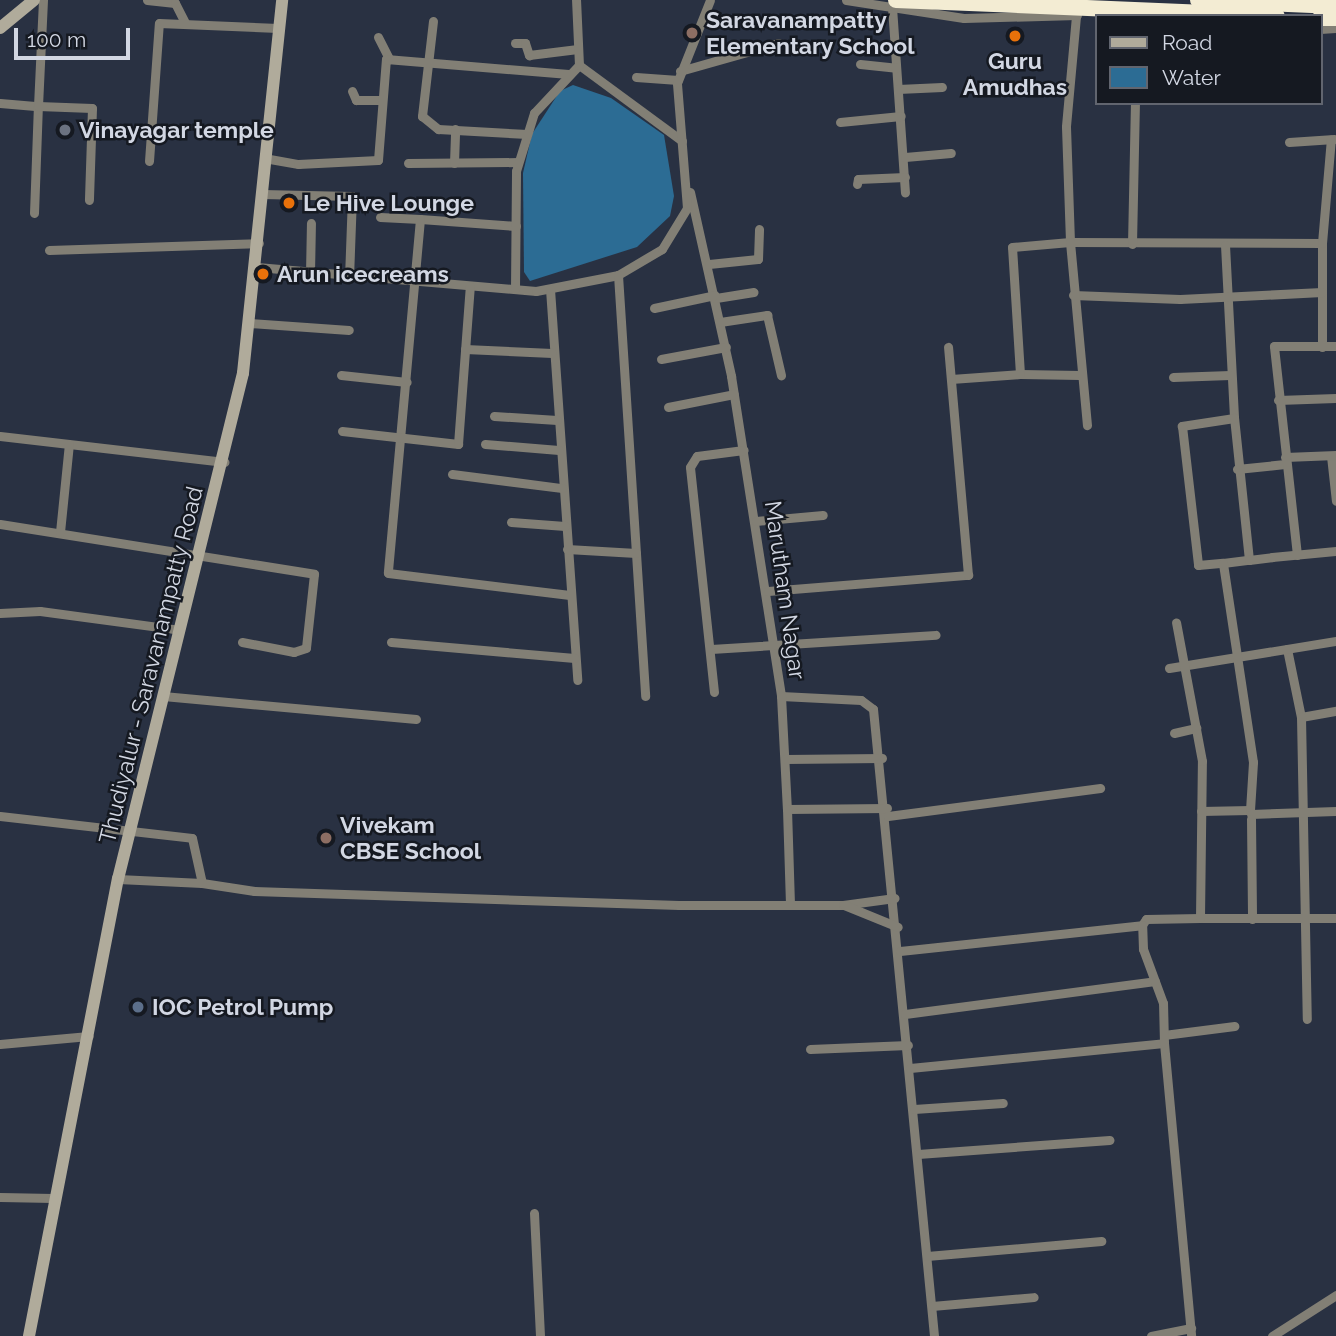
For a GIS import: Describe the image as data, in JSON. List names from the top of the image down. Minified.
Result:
{"streets":{"main road":["Thudiyalur - Saravanampatty Road"],"street":["Marutham Nagar"]},"places":["Saravanampatty Elementary School","Guru Amudhas","Vinayagar temple","Le Hive Lounge","Arun icecreams","Vivekam CBSE School","IOC Petrol Pump"],"legend":["Road","Water"],"scale_bar":"100 m"}
